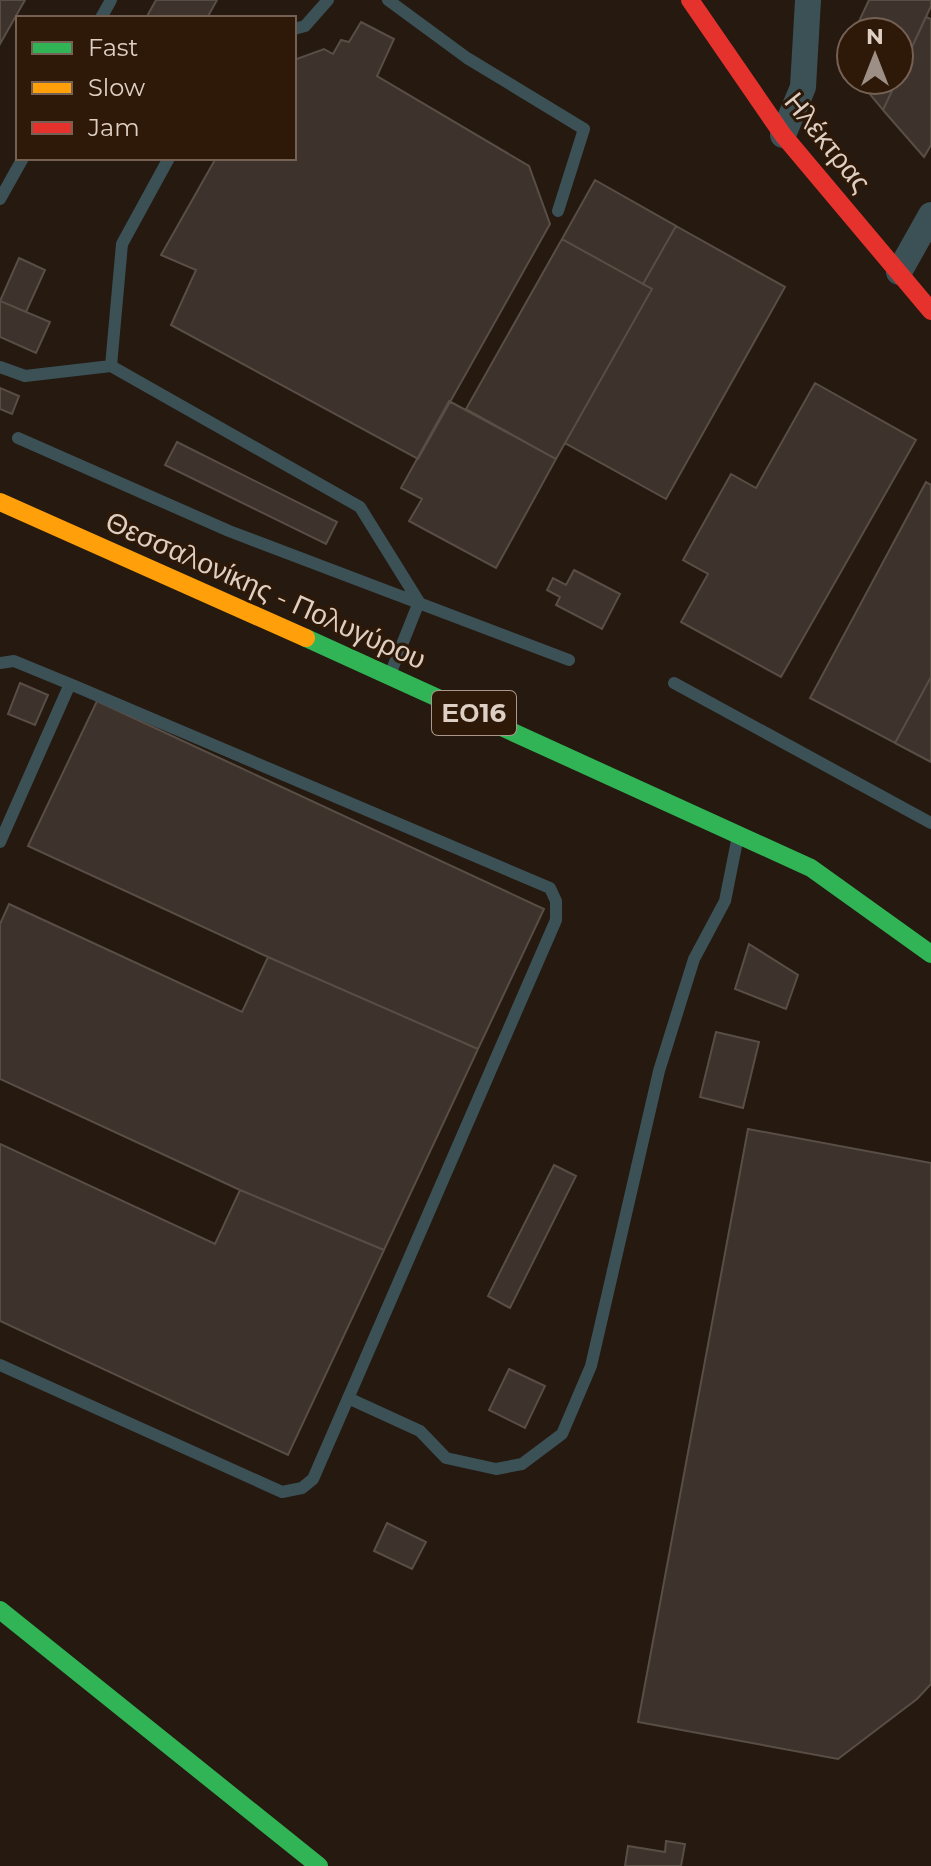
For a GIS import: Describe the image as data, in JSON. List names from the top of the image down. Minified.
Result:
{"streets":{"main road":["Ηλέκτρας","Θεσσαλονίκης - Πολυγύρου","ΕΟ16"]},"legend":["Fast","Slow","Jam"],"north":"top"}
